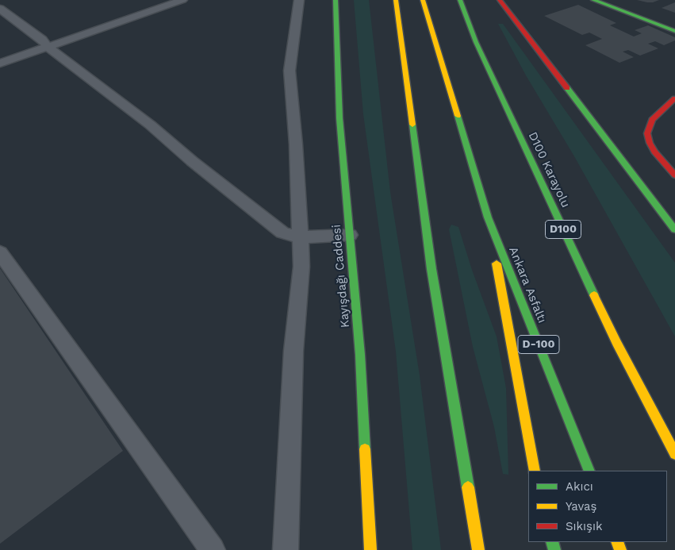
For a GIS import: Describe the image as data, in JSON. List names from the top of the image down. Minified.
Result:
{"streets":{"main road":["D100 Karayolu","D100","Kayışdağı Caddesi","Ankara Asfaltı","D-100"]},"legend":["Akıcı","Yavaş","Sıkışık"]}
